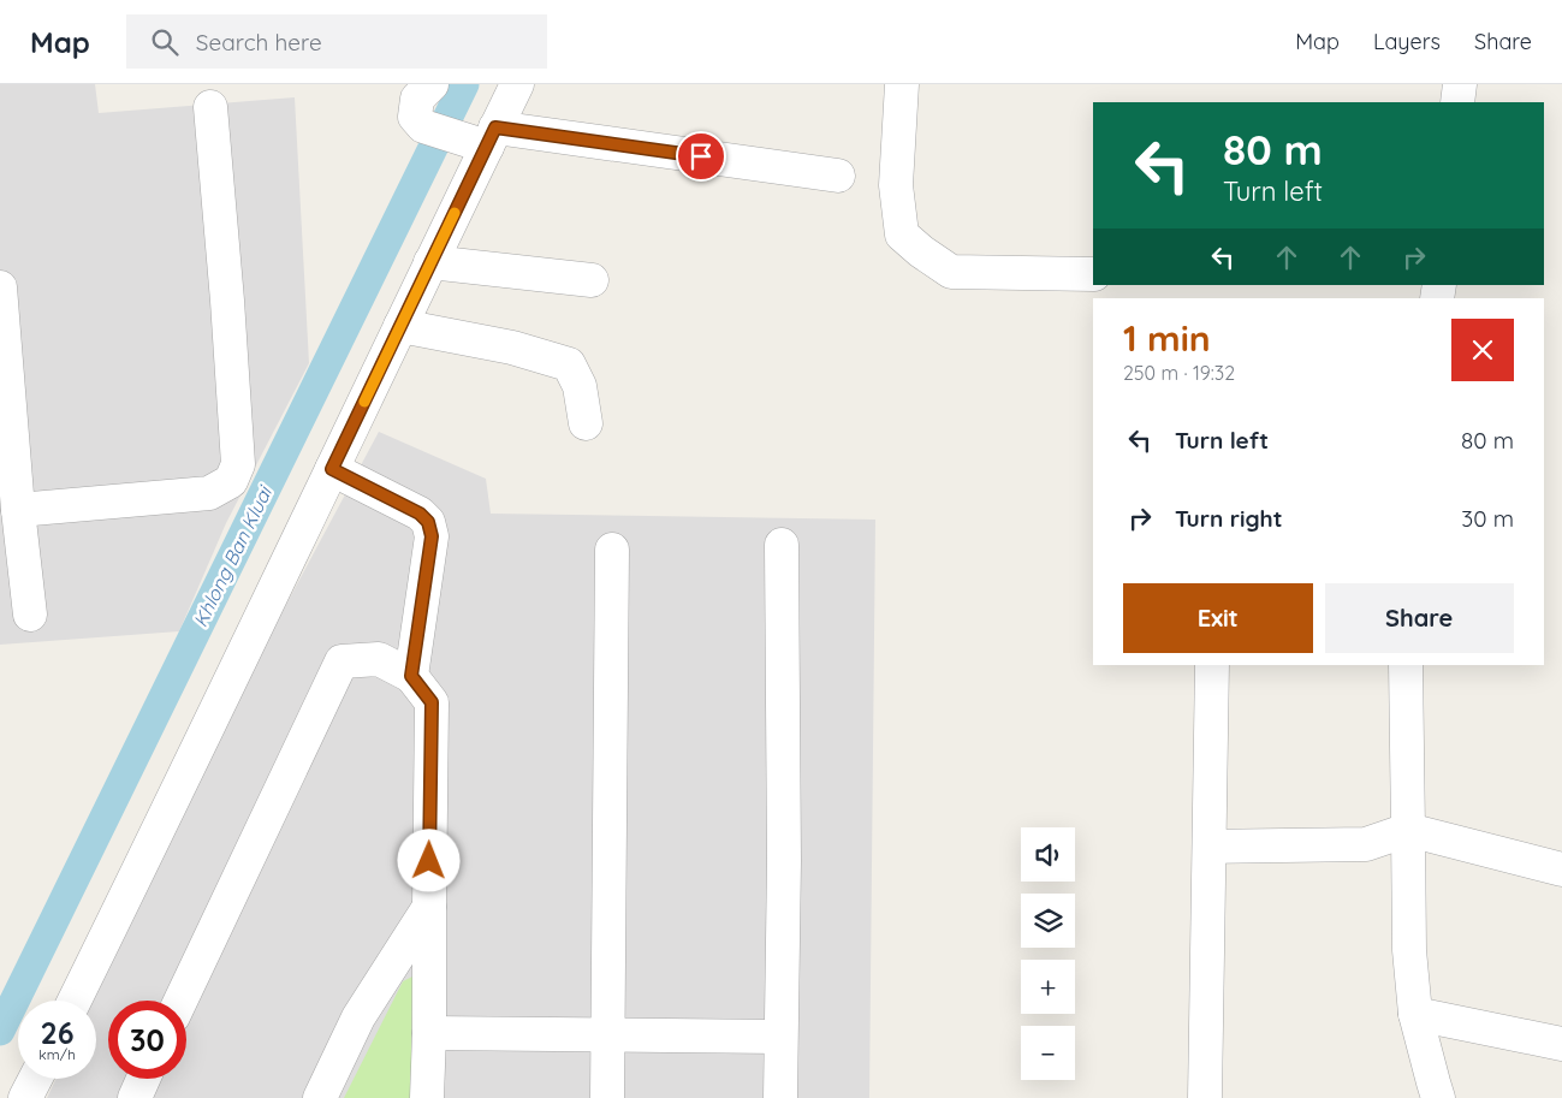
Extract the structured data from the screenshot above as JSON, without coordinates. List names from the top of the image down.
{
  "water": ["Khlong Ban Kluai"],
  "page": {
    "header": "Map",
    "search": "Search here",
    "nav": ["Map", "Layers", "Share"],
    "turn": ["80 m", "Turn left"],
    "heading": ["1 min", "250 m · 19:32"],
    "list": [
      {
        "name": "Turn left",
        "value": "80 m"
      },
      {
        "name": "Turn right",
        "value": "30 m"
      }
    ],
    "buttons": ["Exit", "Share"],
    "map_buttons": ["+", "−"],
    "speed": "26 km/h",
    "limit": "30"
  }
}
